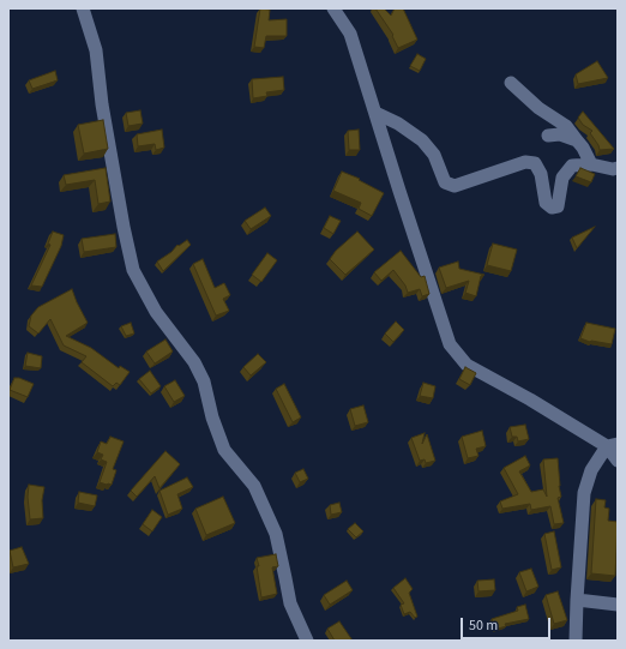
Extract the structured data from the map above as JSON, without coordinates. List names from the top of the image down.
{
  "scale_bar": "50 m"
}
